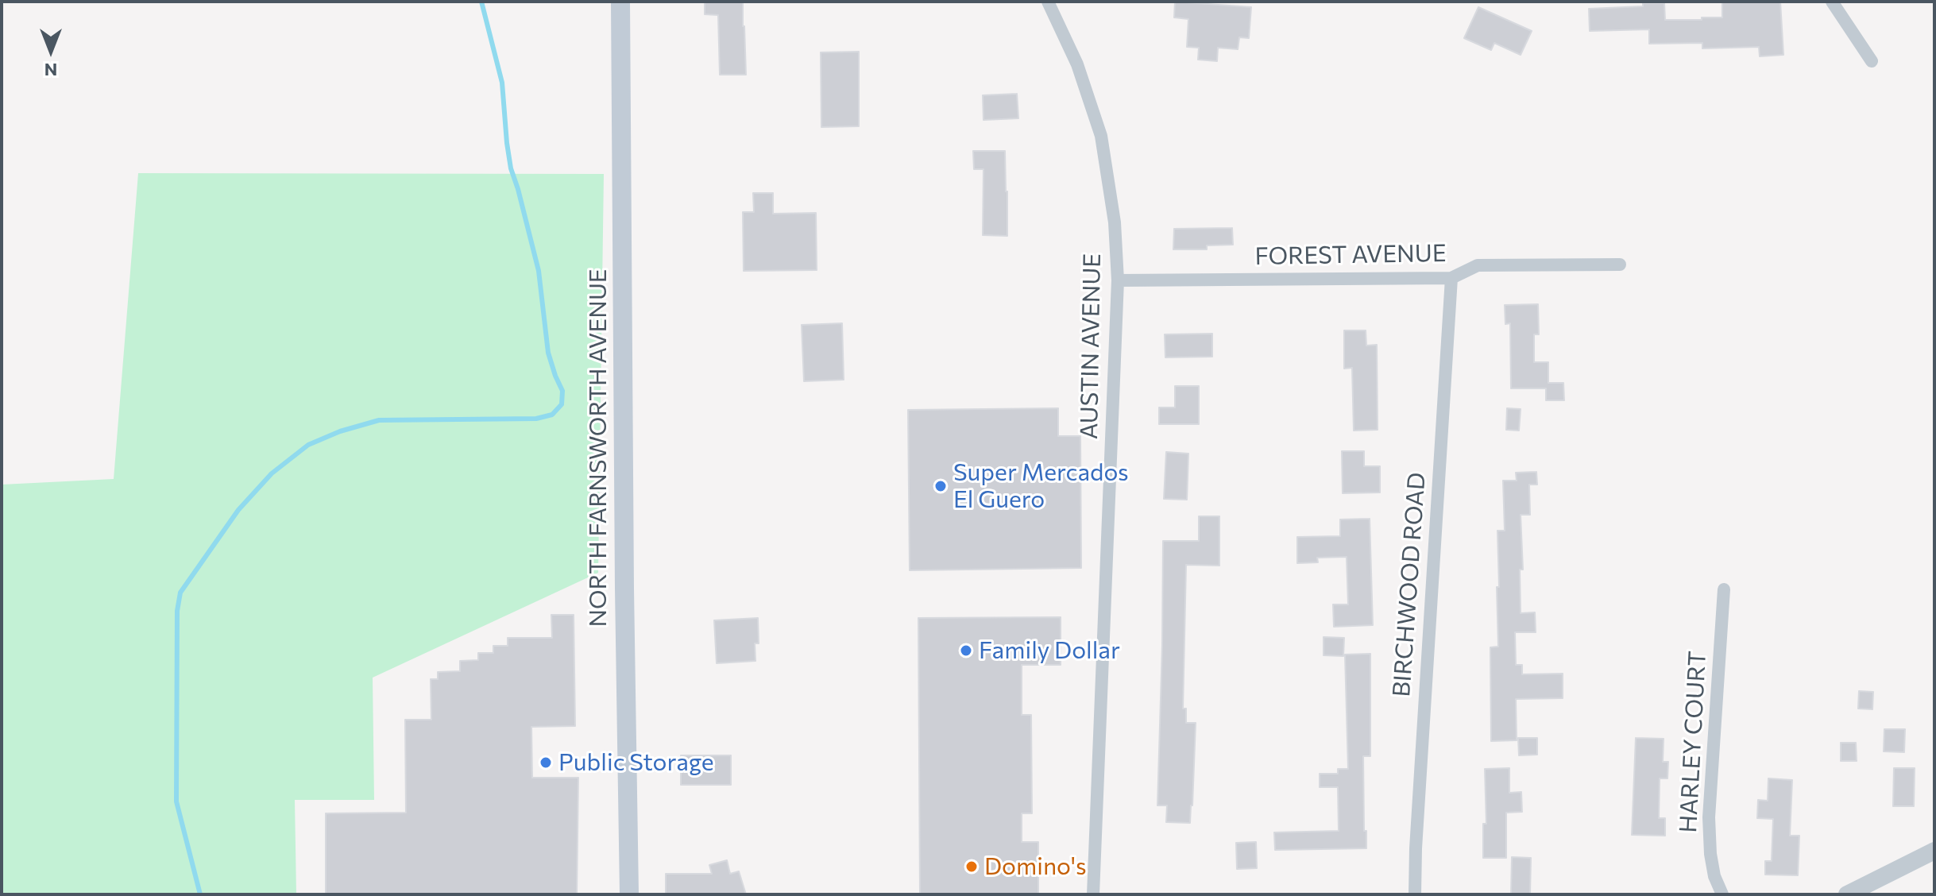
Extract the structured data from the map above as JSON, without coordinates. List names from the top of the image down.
{
  "streets": {
    "main road": ["NORTH FARNSWORTH AVENUE"],
    "street": [
      "FOREST AVENUE",
      "AUSTIN AVENUE",
      "BIRCHWOOD ROAD",
      "HARLEY COURT"
    ]
  },
  "crossings": [
    ["FOREST AVENUE", "AUSTIN AVENUE"],
    ["FOREST AVENUE", "BIRCHWOOD ROAD"]
  ],
  "places": [
    "Super Mercados El Guero",
    "Family Dollar",
    "Public Storage",
    "Domino's"
  ],
  "north": "bottom"
}
